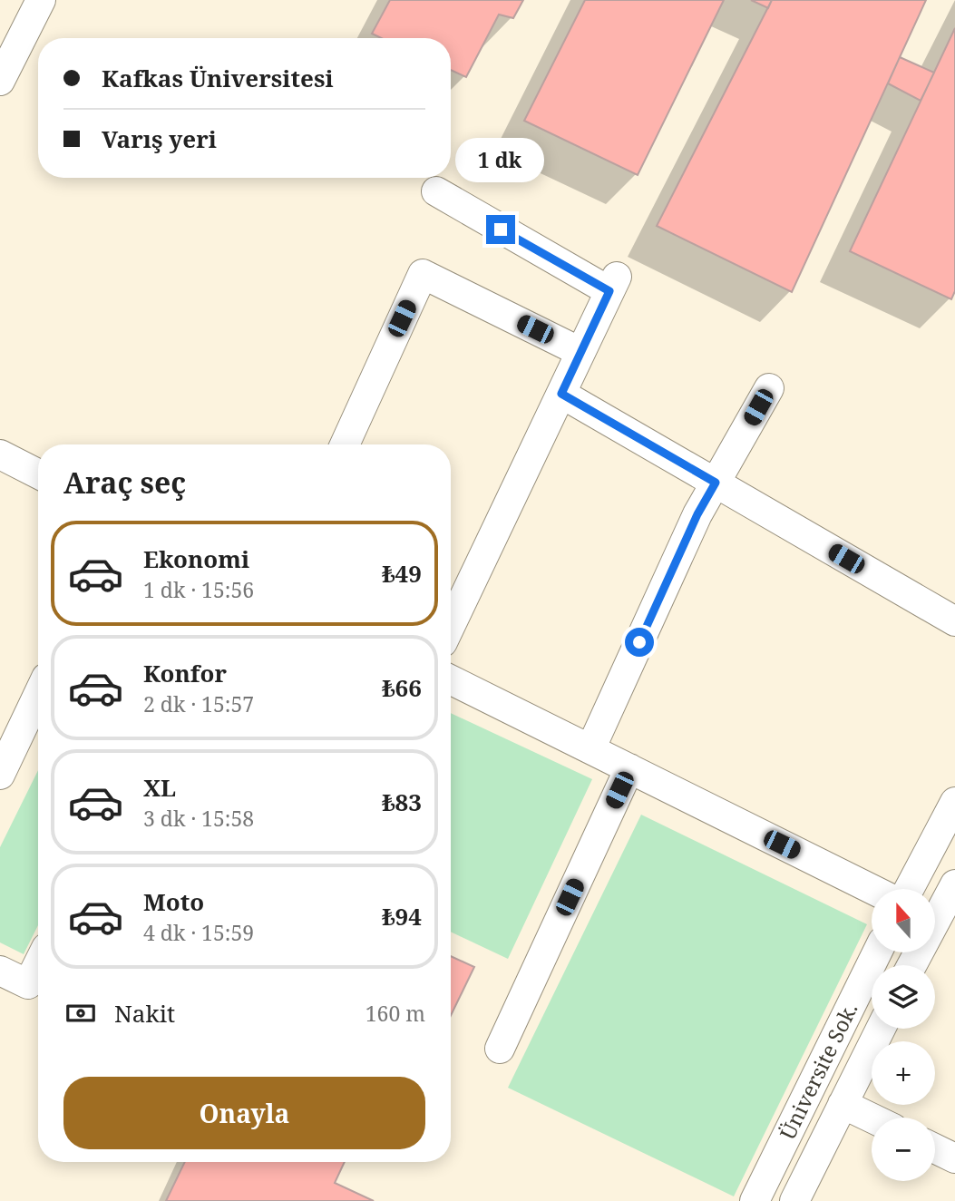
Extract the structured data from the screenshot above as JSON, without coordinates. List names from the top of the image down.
{
  "streets": {
    "street": ["Üniversite Sok."]
  },
  "north": "top",
  "page": {
    "banner": ["Kafkas Üniversitesi", "Varış yeri"],
    "bubble": "1 dk",
    "heading": "Araç seç",
    "list": [
      {
        "name": "Ekonomi",
        "note": "1 dk · 15:56",
        "value": "₺49"
      },
      {
        "name": "Konfor",
        "note": "2 dk · 15:57",
        "value": "₺66"
      },
      {
        "name": "XL",
        "note": "3 dk · 15:58",
        "value": "₺83"
      },
      {
        "name": "Moto",
        "note": "4 dk · 15:59",
        "value": "₺94"
      }
    ],
    "map_buttons": ["+", "−"],
    "pay": ["Nakit", "160 m"],
    "buttons": "Onayla"
  }
}
